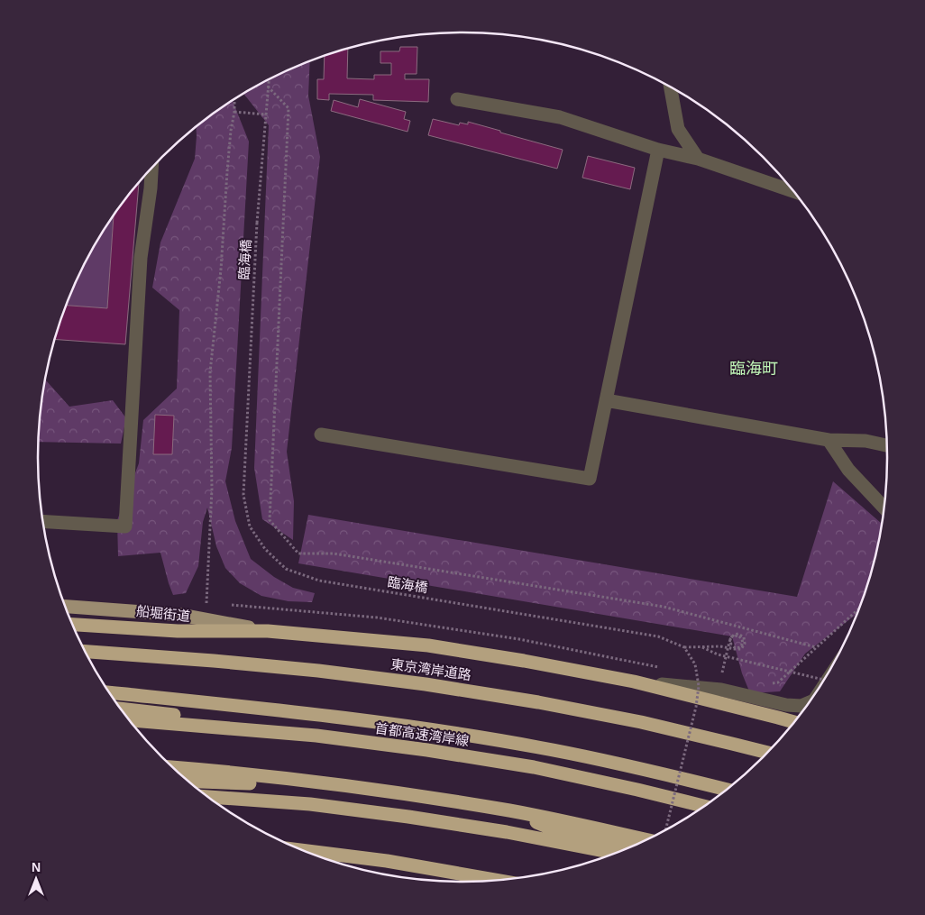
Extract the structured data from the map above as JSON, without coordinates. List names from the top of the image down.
{
  "streets": {
    "highway": ["東京湾岸道路", "首都高速湾岸線"],
    "main road": ["船堀街道"],
    "path": ["臨海橋"]
  },
  "districts": ["臨海町"],
  "north": "top"
}
